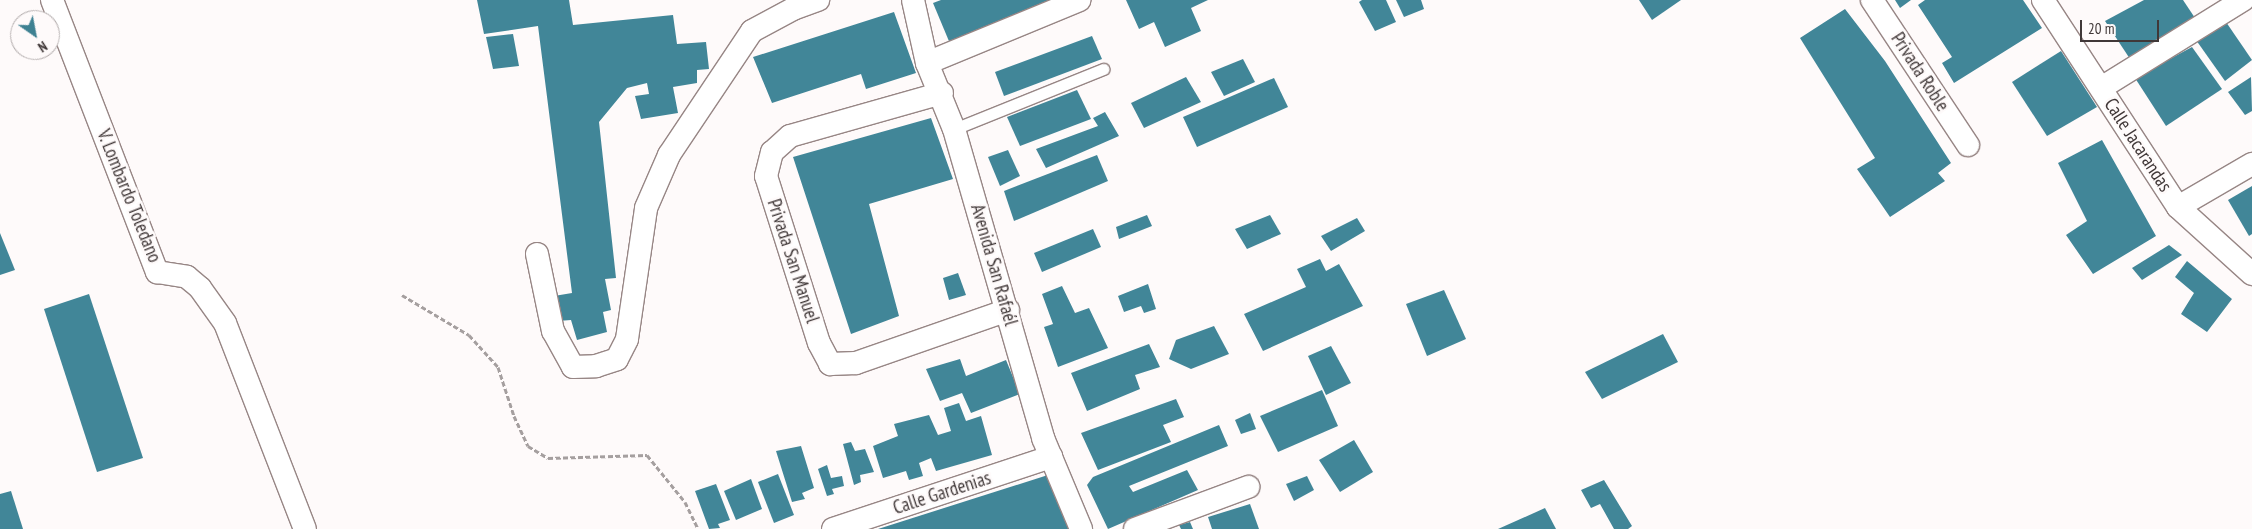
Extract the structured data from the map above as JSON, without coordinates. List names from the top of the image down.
{
  "streets": {
    "street": [
      "Privada Roble",
      "Calle Jacarandas",
      "V. Lombardo Toledano",
      "Privada San Manuel",
      "Avenida San Rafaél",
      "Calle Gardenias"
    ]
  },
  "crossings": [
    ["Privada San Manuel", "Avenida San Rafaél"],
    ["Avenida San Rafaél", "Calle Gardenias"]
  ],
  "scale_bar": "20 m",
  "north": "bottom right"
}
